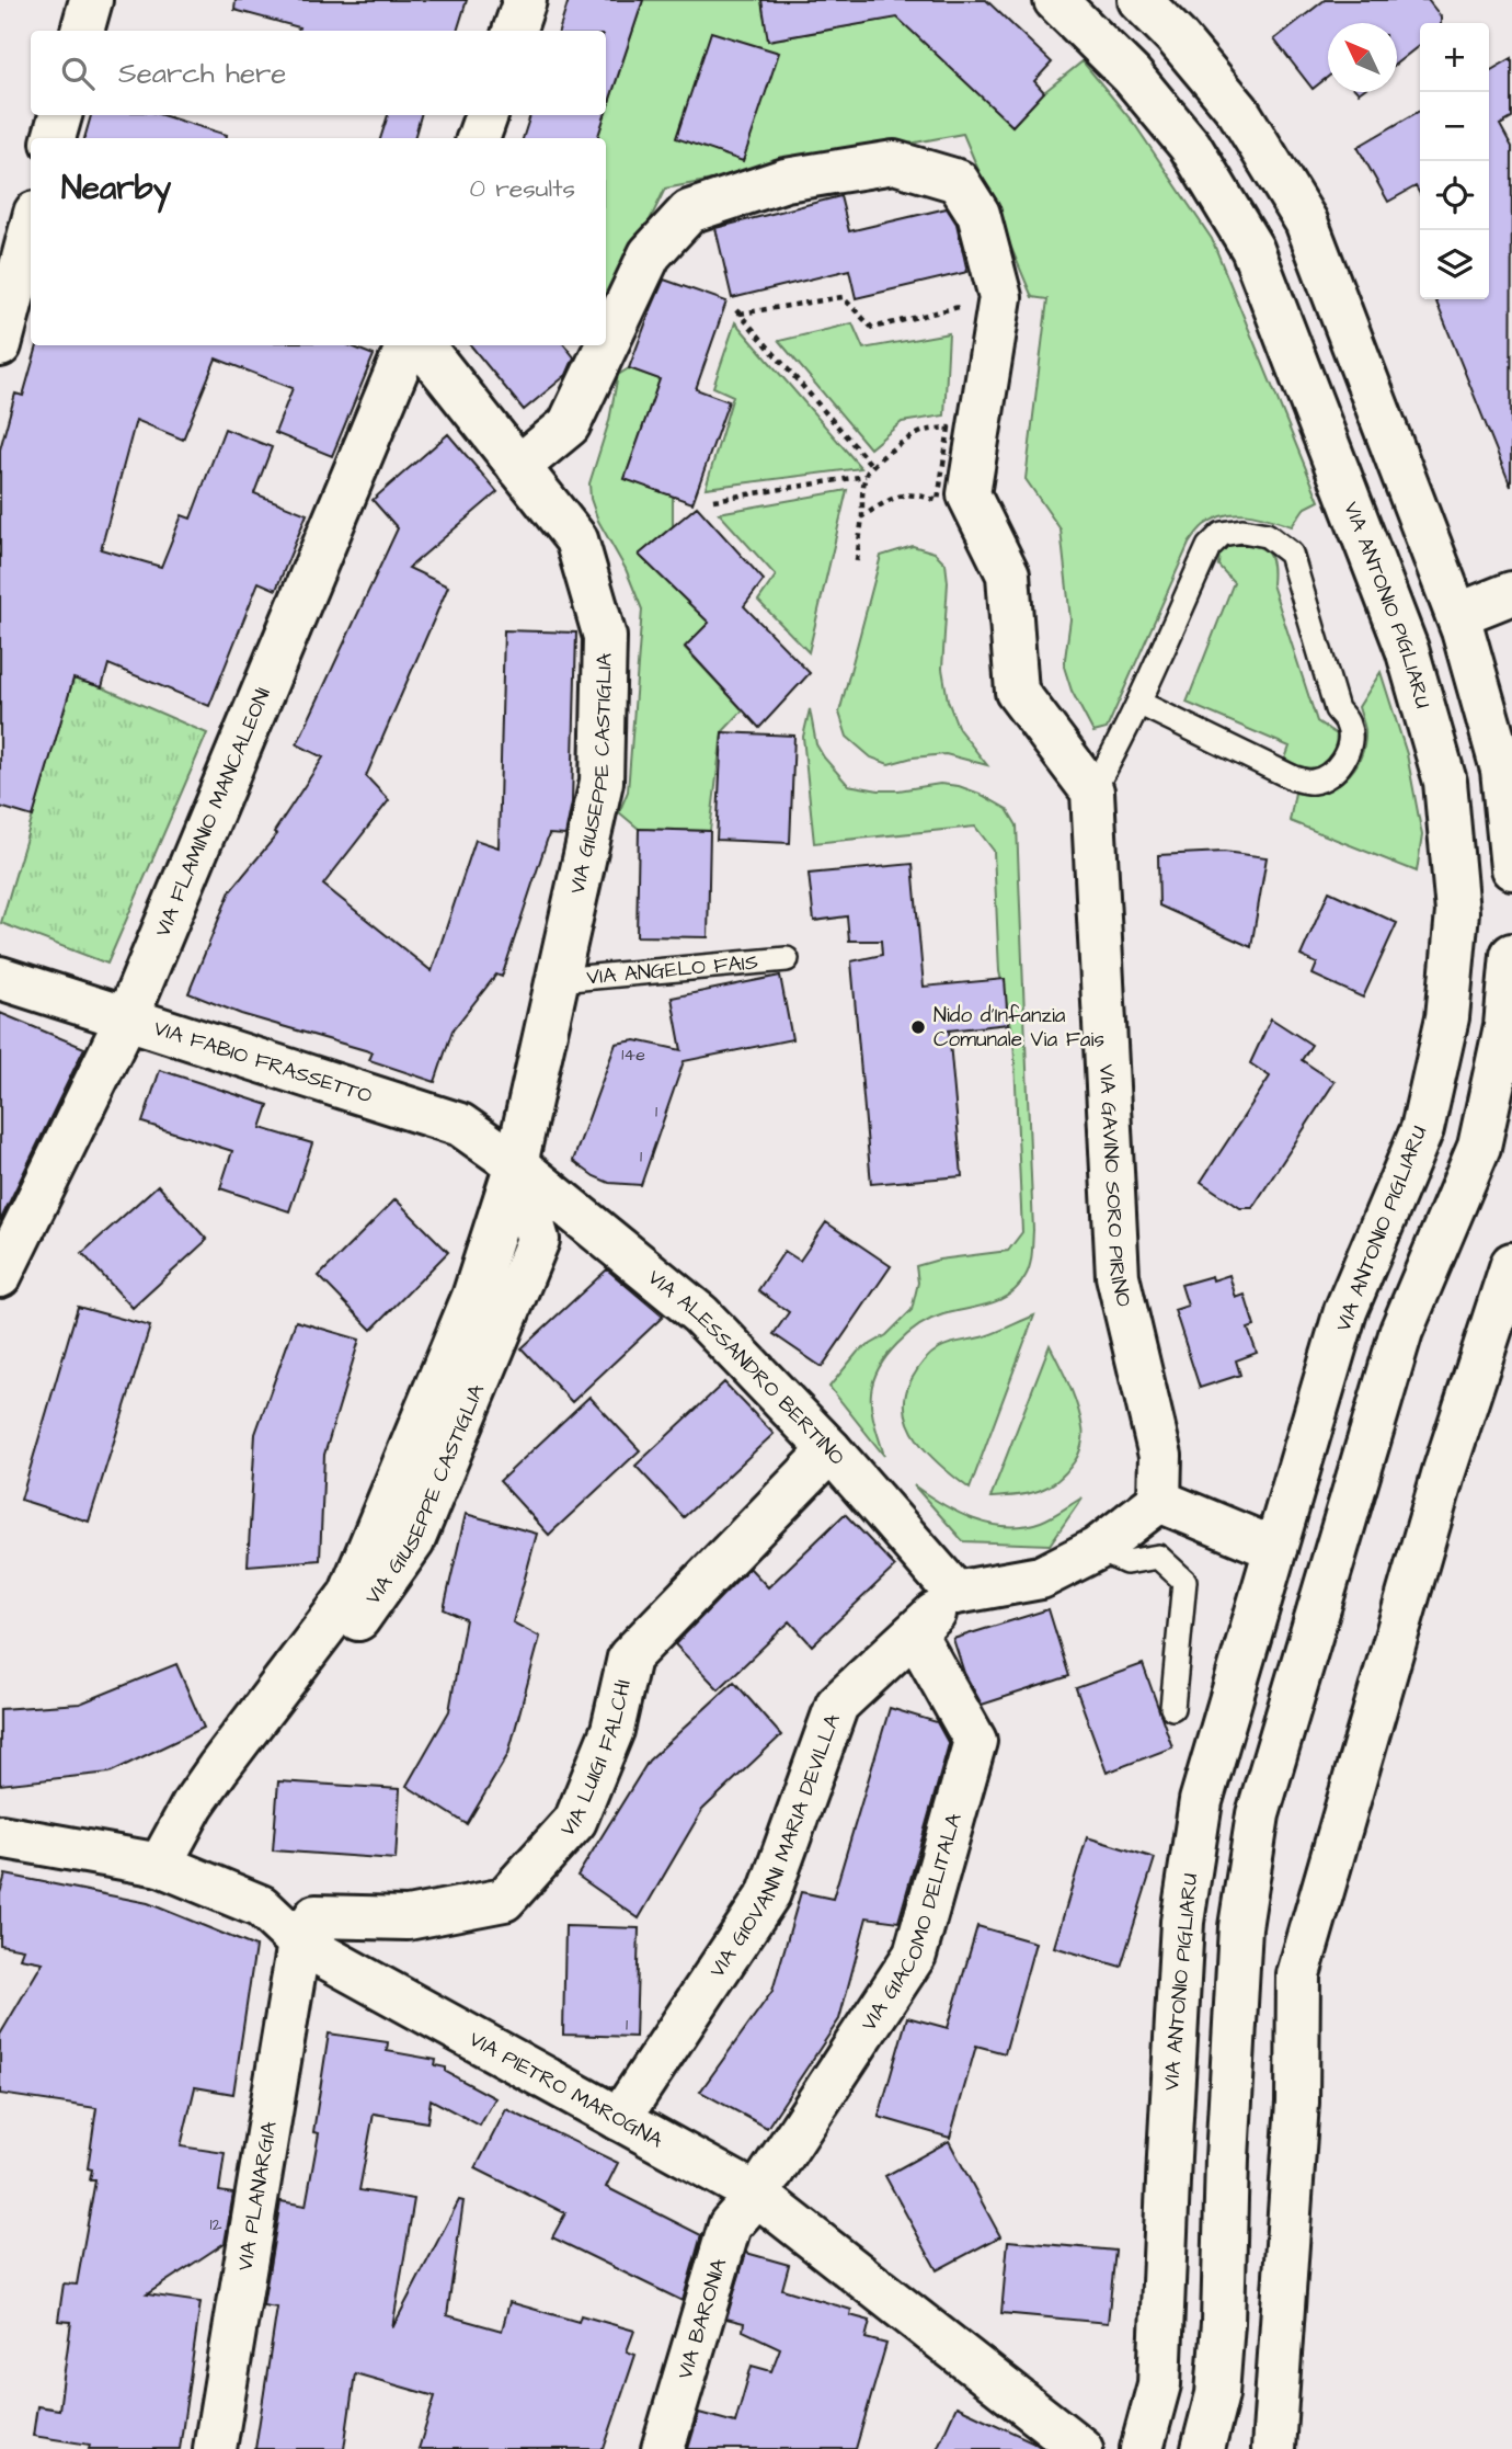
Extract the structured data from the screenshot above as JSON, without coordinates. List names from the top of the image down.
{
  "streets": {
    "street": [
      "VIA ANTONIO PIGLIARU",
      "VIA GIUSEPPE CASTIGLIA",
      "VIA FLAMINIO MANCALEONI",
      "VIA FABIO FRASSETTO",
      "VIA GAVINO SORO PIRINO",
      "VIA ALESSANDRO BERTINO",
      "VIA LUIGI FALCHI",
      "VIA GIOVANNI MARIA DEVILLA",
      "VIA GIACOMO DELITALA",
      "VIA PIETRO MAROGNA",
      "VIA PLANARGIA",
      "VIA BARONIA"
    ],
    "lane": ["VIA ANGELO FAIS"]
  },
  "crossings": [
    ["VIA GIUSEPPE CASTIGLIA", "VIA ANGELO FAIS"],
    ["VIA GIUSEPPE CASTIGLIA", "VIA FABIO FRASSETTO"],
    ["VIA GIUSEPPE CASTIGLIA", "VIA ALESSANDRO BERTINO"],
    ["VIA GIUSEPPE CASTIGLIA", "VIA PIETRO MAROGNA"],
    ["VIA FLAMINIO MANCALEONI", "VIA FABIO FRASSETTO"],
    ["VIA FABIO FRASSETTO", "VIA ALESSANDRO BERTINO"],
    ["VIA ALESSANDRO BERTINO", "VIA LUIGI FALCHI"],
    ["VIA ALESSANDRO BERTINO", "VIA GIOVANNI MARIA DEVILLA"],
    ["VIA LUIGI FALCHI", "VIA PIETRO MAROGNA"],
    ["VIA LUIGI FALCHI", "VIA PLANARGIA"],
    ["VIA GIOVANNI MARIA DEVILLA", "VIA GIACOMO DELITALA"],
    ["VIA GIOVANNI MARIA DEVILLA", "VIA PIETRO MAROGNA"],
    ["VIA GIACOMO DELITALA", "VIA PIETRO MAROGNA"],
    ["VIA GIACOMO DELITALA", "VIA BARONIA"],
    ["VIA PIETRO MAROGNA", "VIA PLANARGIA"],
    ["VIA PIETRO MAROGNA", "VIA BARONIA"]
  ],
  "places": ["Nido d'Infanzia Comunale Via Fais"],
  "house_numbers": [
    "14e",
    "1",
    "1",
    "1",
    "12"
  ],
  "north": "top left",
  "page": {
    "map_buttons": ["+", "−"],
    "search": "Search here",
    "heading": ["Nearby", "0 results"]
  }
}
